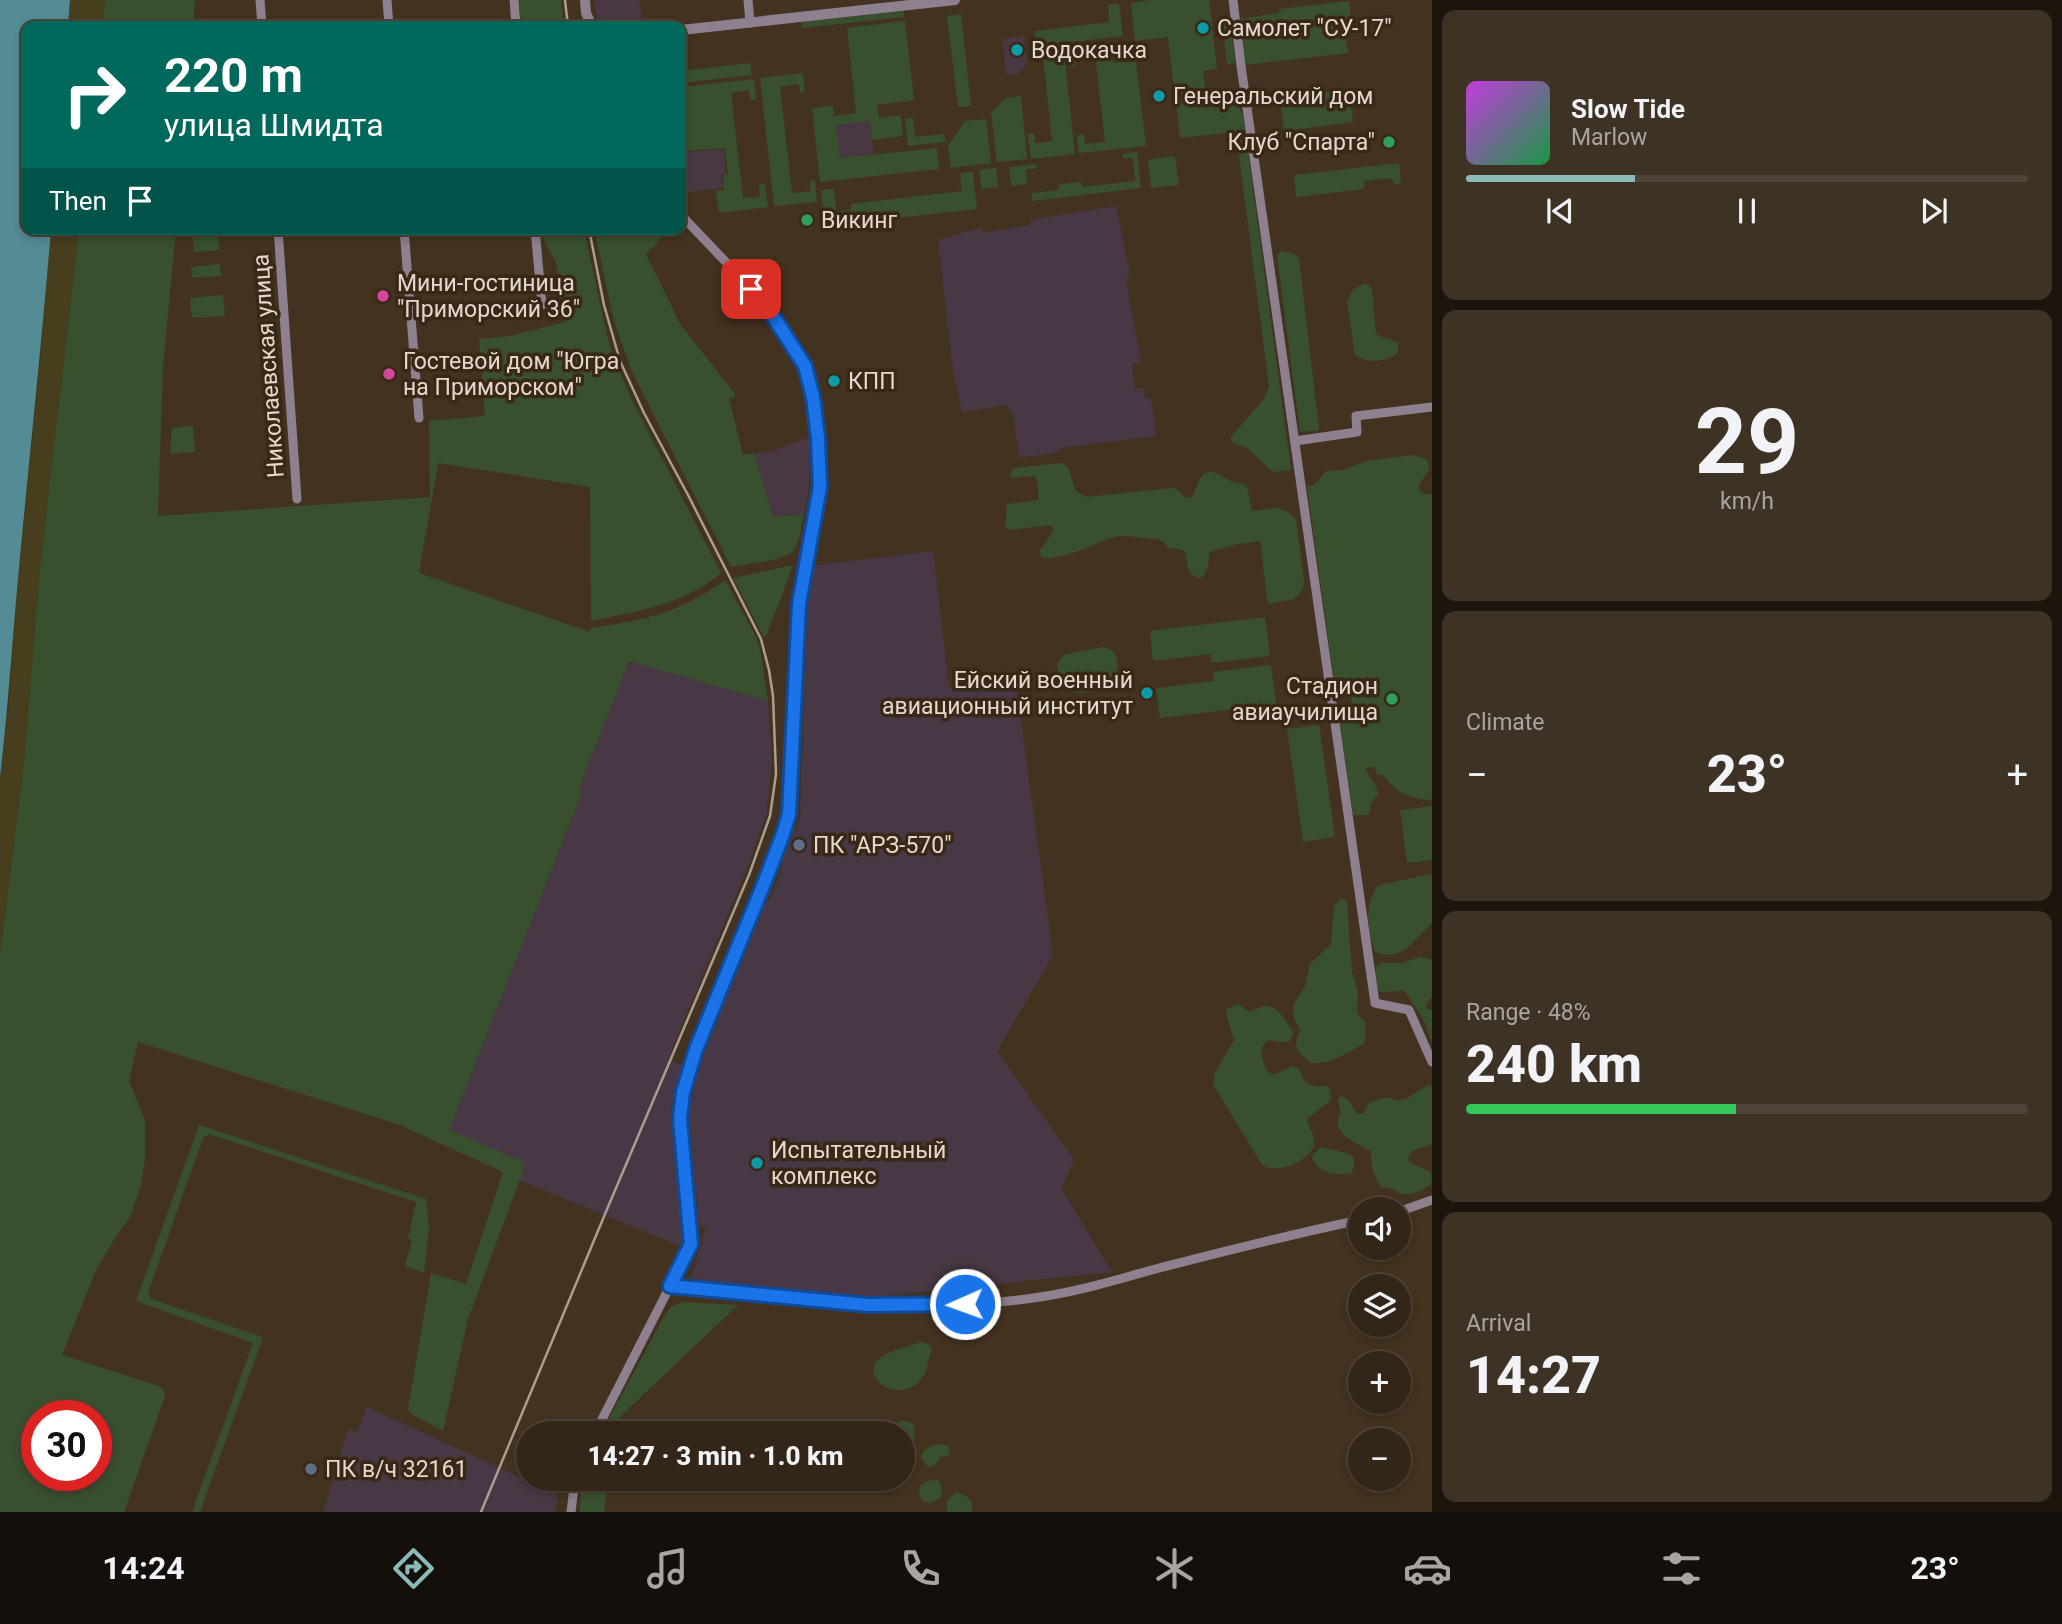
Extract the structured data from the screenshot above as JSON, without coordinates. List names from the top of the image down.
{
  "streets": {
    "street": ["Николаевская улица"]
  },
  "places": [
    "Самолет \"СУ-17\"",
    "Водокачка",
    "Генеральский дом",
    "Клуб \"Спарта\"",
    "Викинг",
    "Мини-гостиница \"Приморский 36\"",
    "Гостевой дом \"Югра на Приморском\"",
    "КПП",
    "Ейский военный авиационный институт",
    "Стадион авиаучилища",
    "ПК \"АРЗ-570\"",
    "Испытательный комплекс",
    "ПК в/ч 32161"
  ],
  "page": {
    "turn": ["220 m", "улица Шмидта"],
    "song": ["Slow Tide", "Marlow"],
    "then": "Then",
    "tile": [
      ["29", "km/h"],
      "Climate",
      ["Range · 48%", "240 km"],
      ["Arrival", "14:27"]
    ],
    "heat": ["−", "23°", "+"],
    "map_buttons": ["+", "−"],
    "limit": "30",
    "trip": "14:27 · 3 min · 1.0 km",
    "tabs": ["14:24", "23°"]
  }
}
